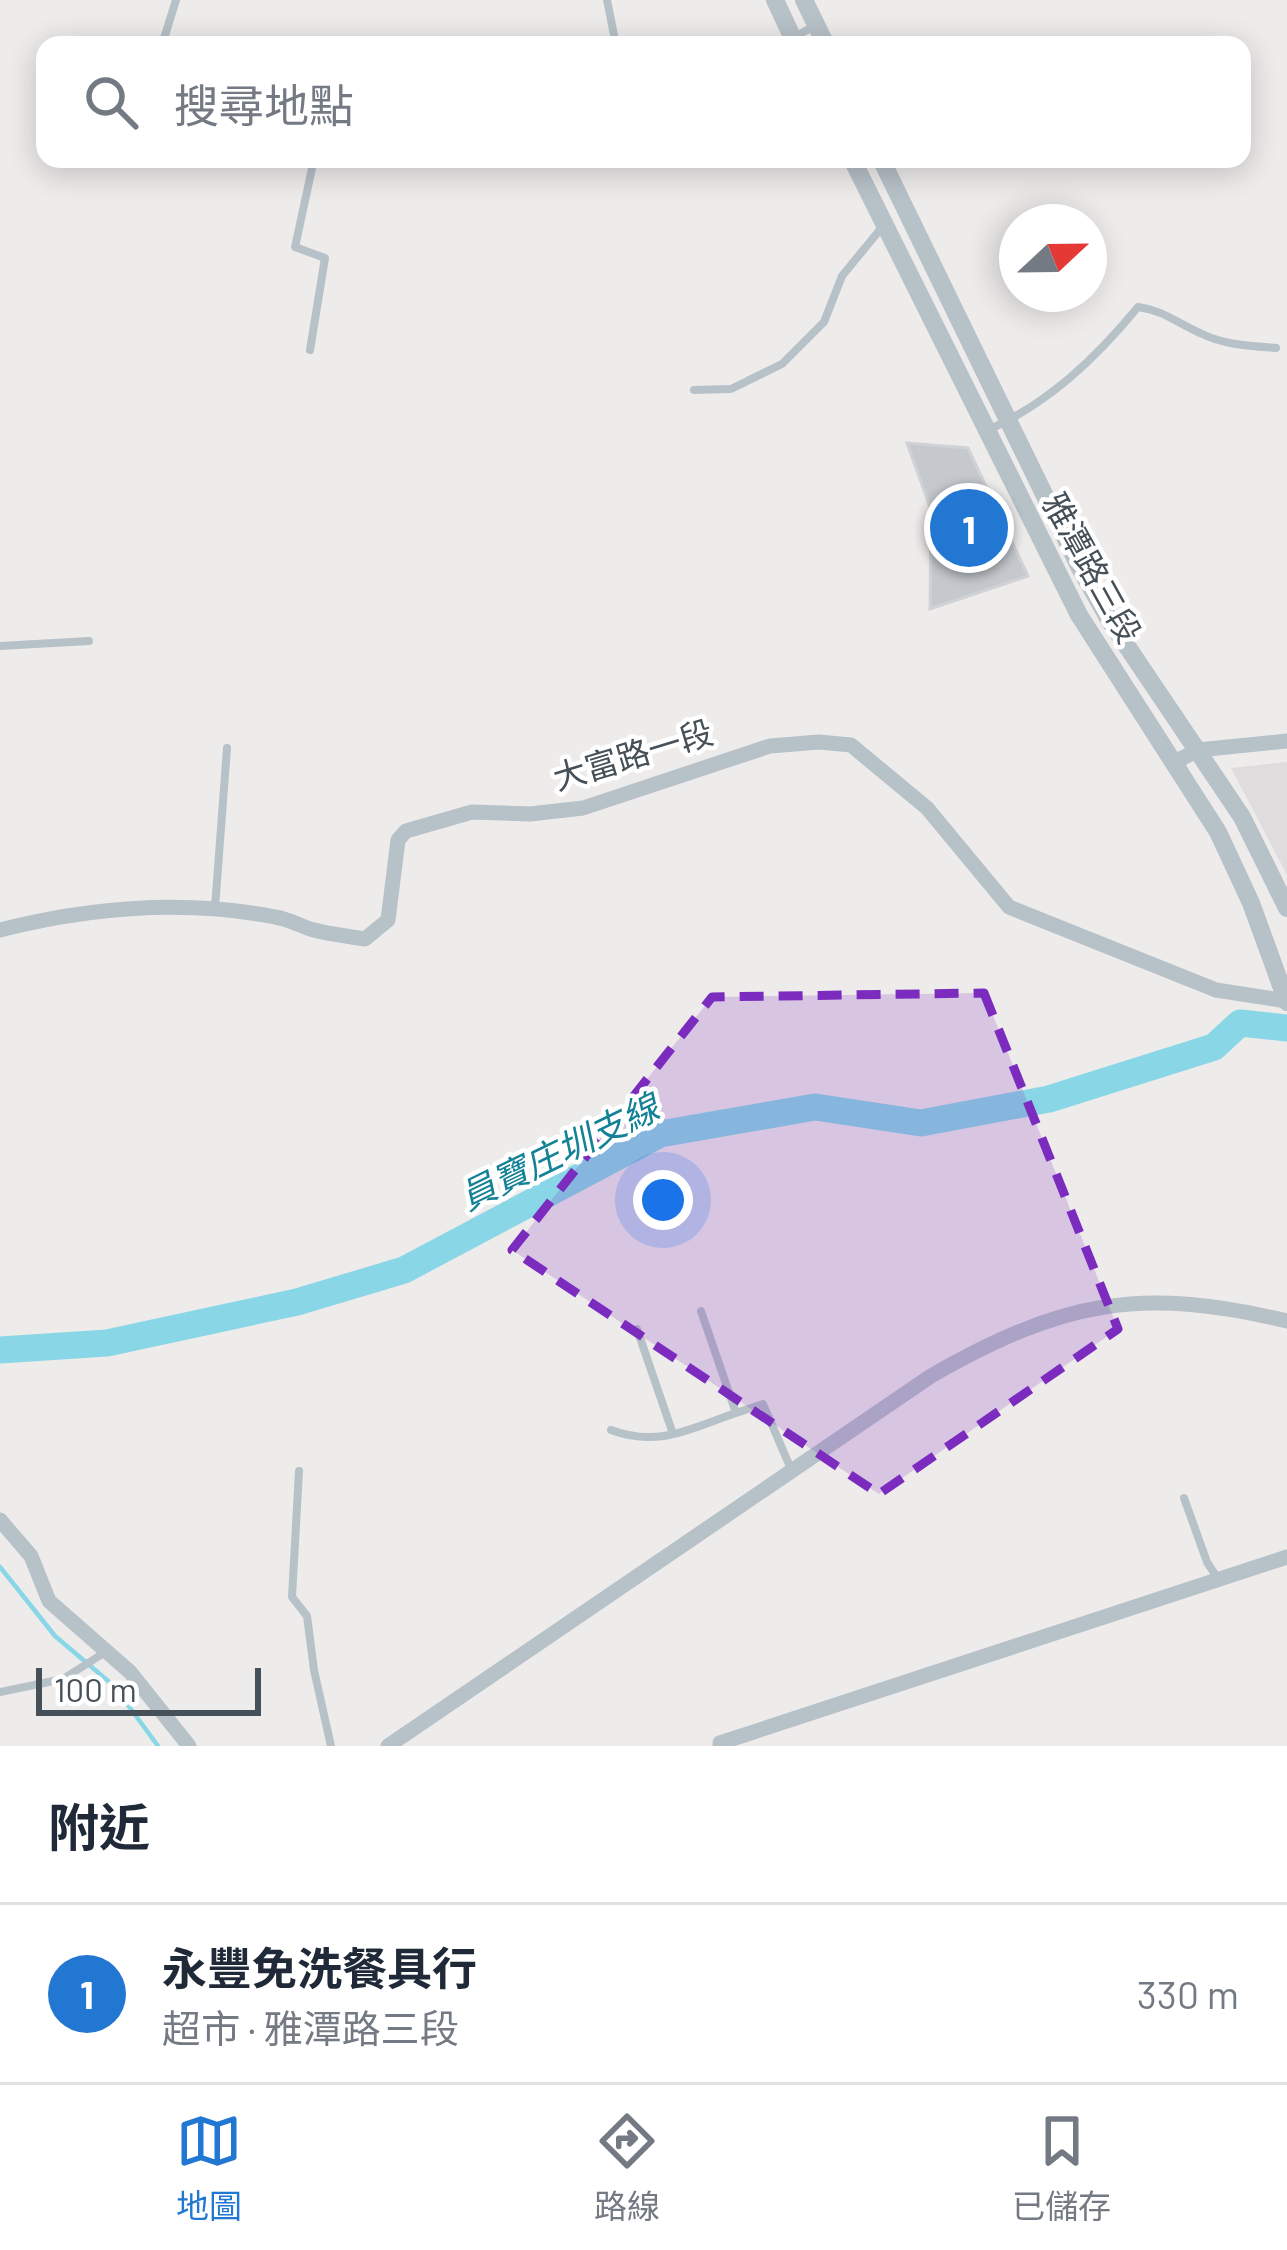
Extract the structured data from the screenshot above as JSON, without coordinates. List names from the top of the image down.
{
  "streets": {
    "street": ["雅潭路三段", "大富路一段"]
  },
  "crossings": [
    ["雅潭路三段", "大富路一段"]
  ],
  "water": ["員寶庄圳支線"],
  "scale_bar": "100 m",
  "north": "right",
  "page": {
    "search": "搜尋地點",
    "pins": "1",
    "scale": "100 m",
    "heading": "附近",
    "list": [
      {
        "mark": "1",
        "name": "永豐免洗餐具行",
        "note": "超市 · 雅潭路三段",
        "value": "330 m"
      }
    ],
    "nav": ["地圖", "路線", "已儲存"]
  }
}
